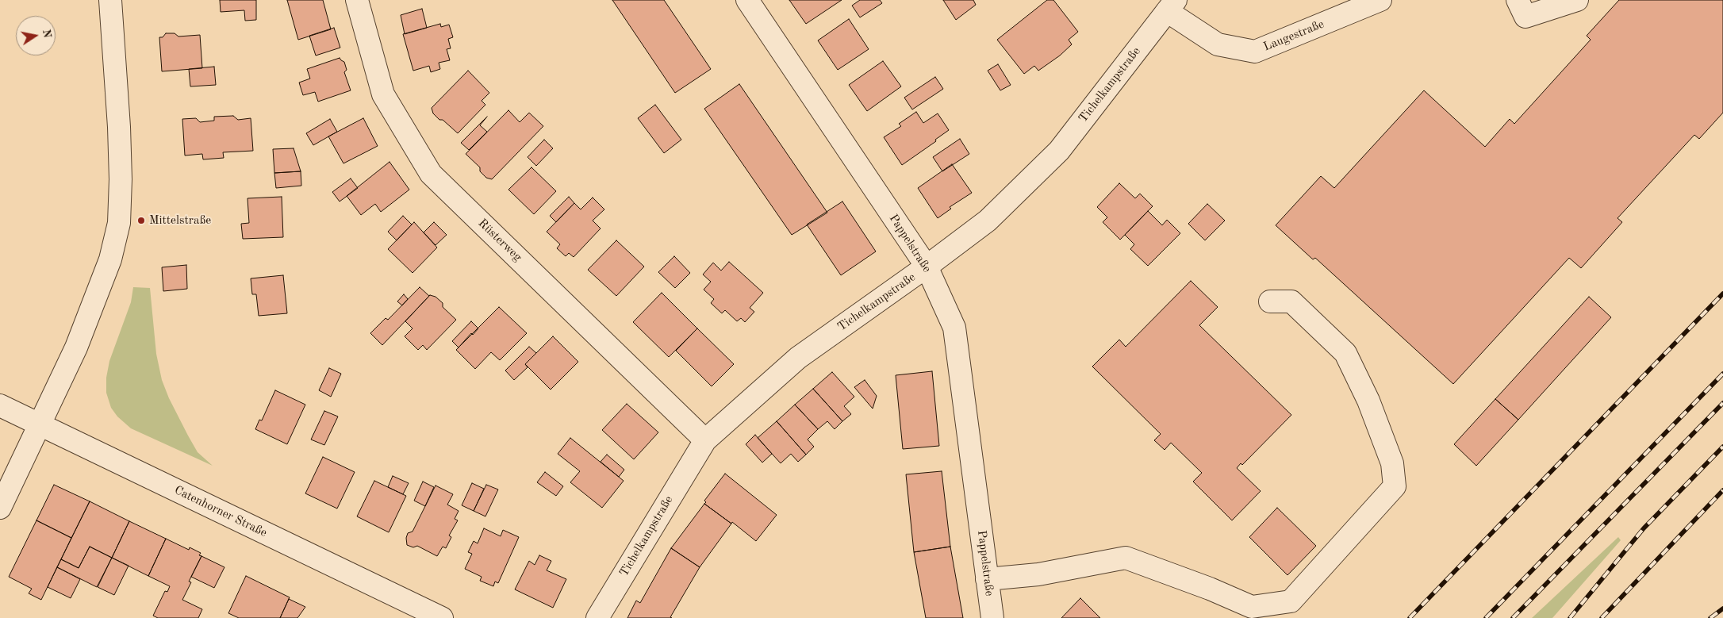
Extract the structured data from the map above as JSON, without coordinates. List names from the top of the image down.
{
  "streets": {
    "street": [
      "Laugestraße",
      "Tichelkampstraße",
      "Rüsterweg",
      "Pappelstraße",
      "Catenhorner Straße"
    ]
  },
  "crossings": [
    ["Laugestraße", "Tichelkampstraße"],
    ["Tichelkampstraße", "Rüsterweg"],
    ["Tichelkampstraße", "Pappelstraße"]
  ],
  "places": ["Mittelstraße"],
  "north": "right"
}
